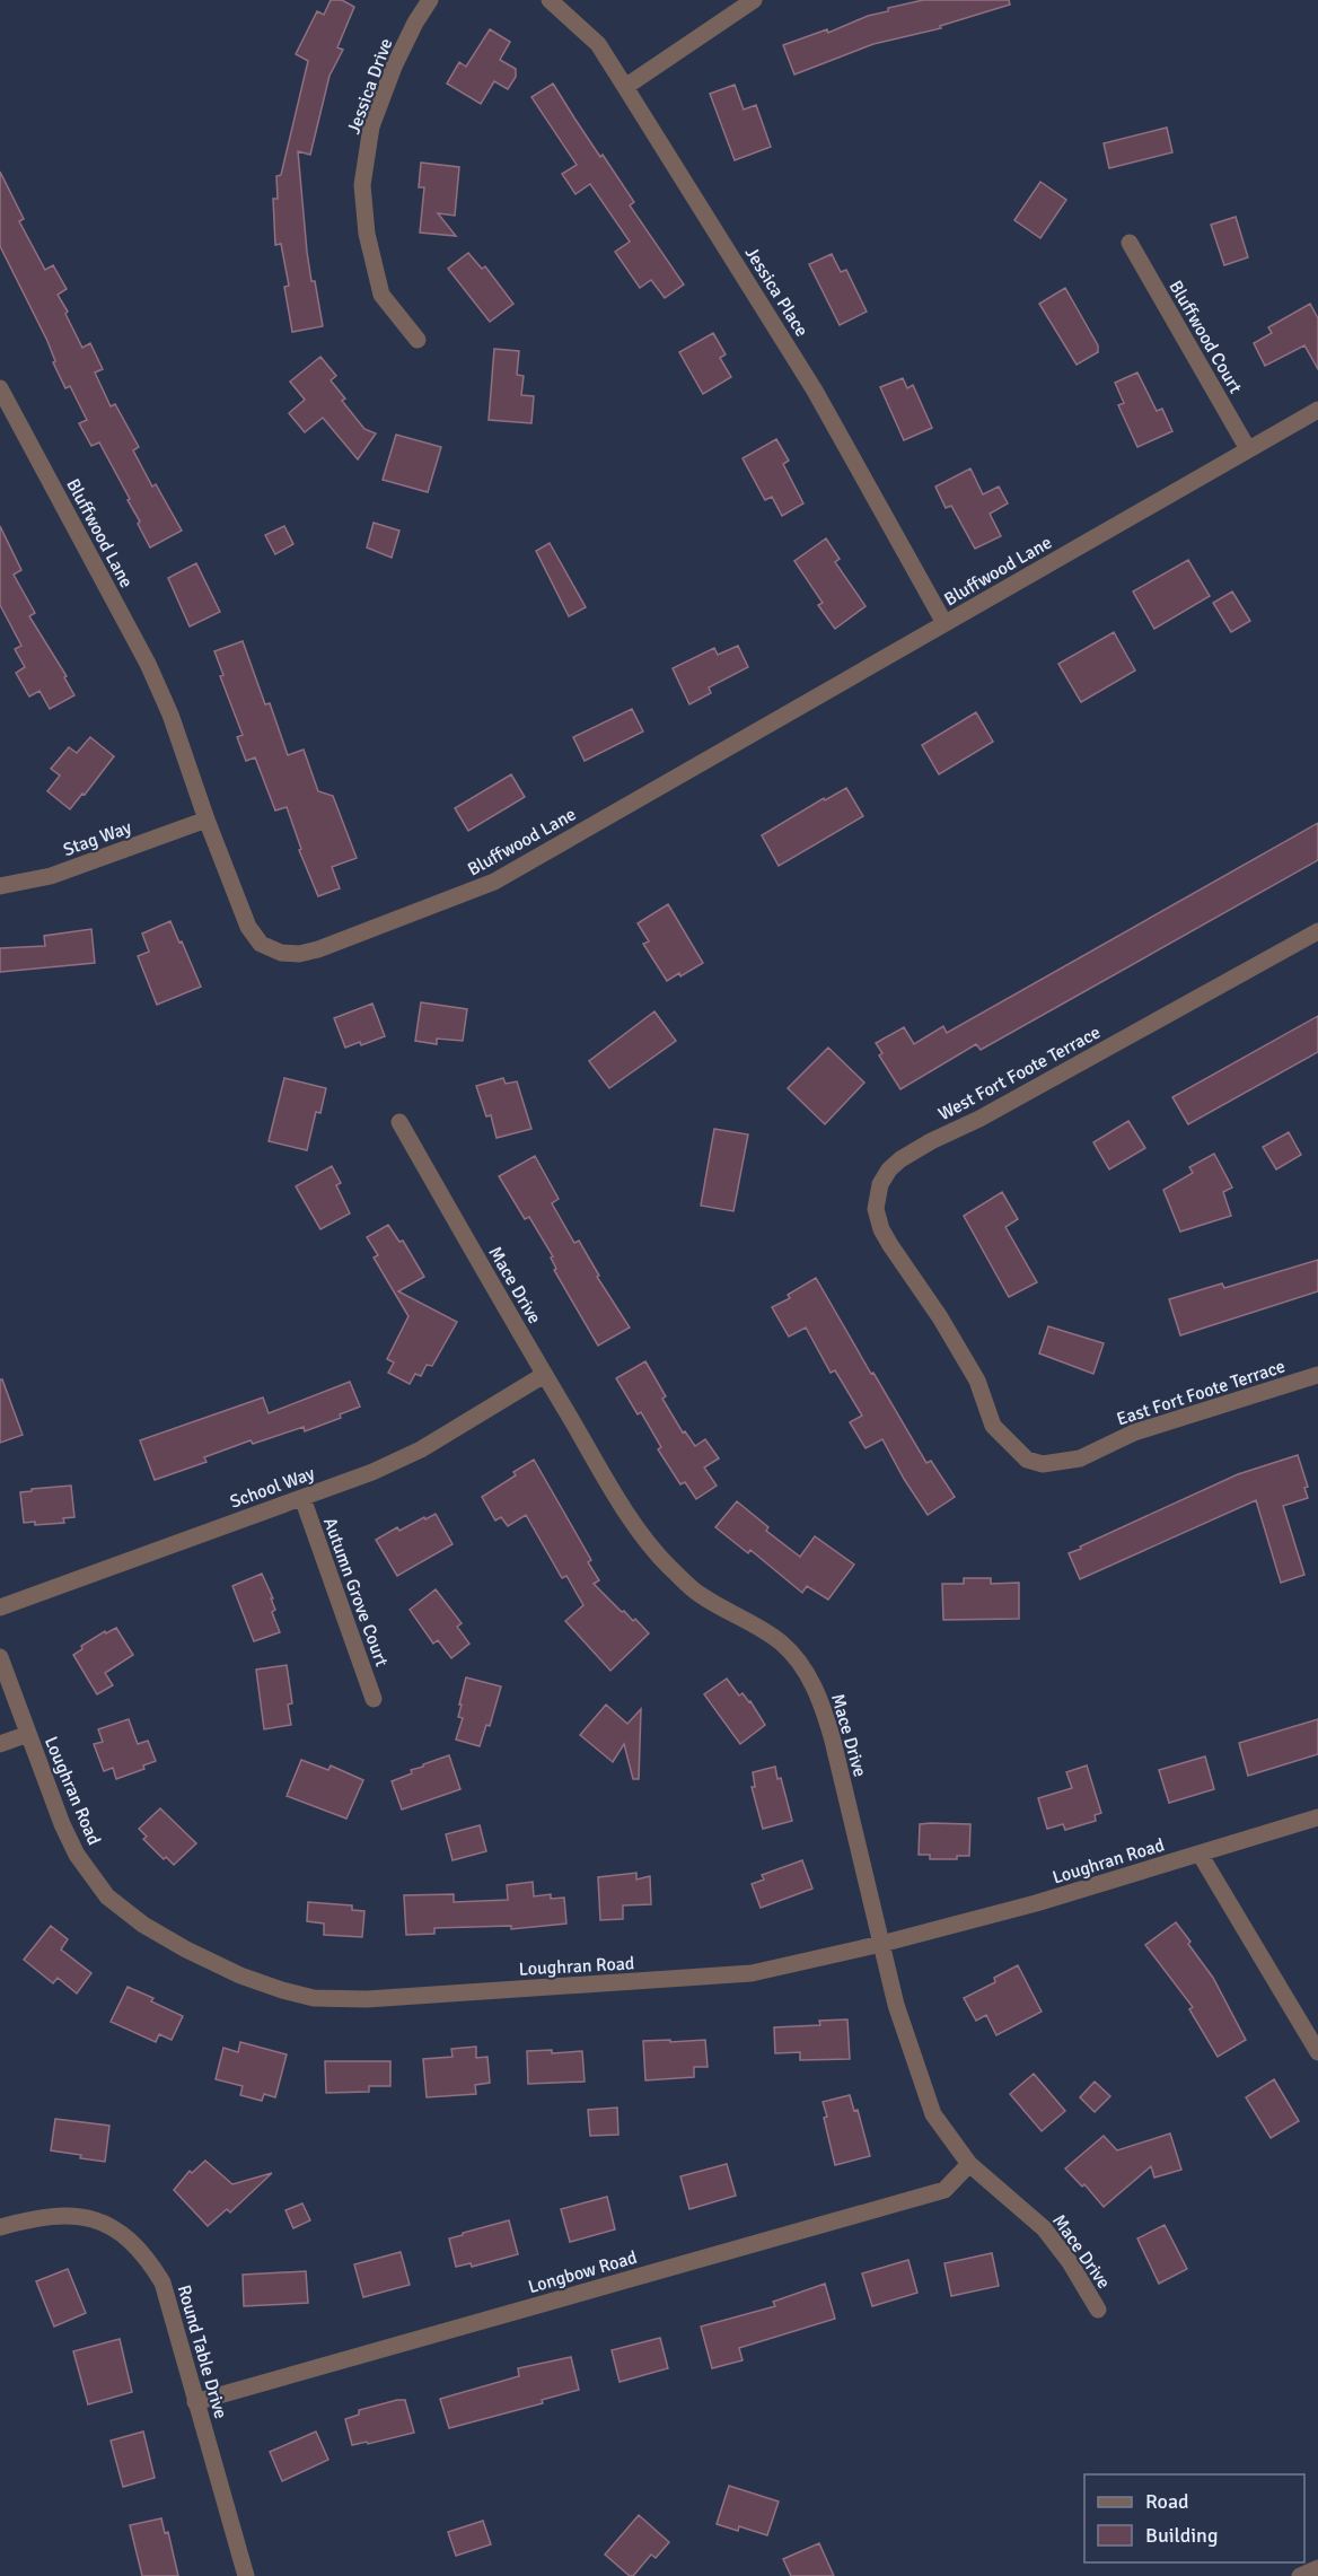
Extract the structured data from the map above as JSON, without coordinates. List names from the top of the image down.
{
  "streets": {
    "street": [
      "Jessica Drive",
      "Jessica Place",
      "Bluffwood Court",
      "Bluffwood Lane",
      "Stag Way",
      "West Fort Foote Terrace",
      "Mace Drive",
      "East Fort Foote Terrace",
      "School Way",
      "Autumn Grove Court",
      "Loughran Road",
      "Longbow Road",
      "Round Table Drive"
    ]
  },
  "crossings": [
    ["Jessica Place", "Bluffwood Lane"],
    ["Bluffwood Court", "Bluffwood Lane"],
    ["Bluffwood Lane", "Stag Way"],
    ["West Fort Foote Terrace", "East Fort Foote Terrace"],
    ["Mace Drive", "School Way"],
    ["Mace Drive", "Loughran Road"],
    ["Mace Drive", "Longbow Road"],
    ["School Way", "Autumn Grove Court"],
    ["Longbow Road", "Round Table Drive"]
  ],
  "legend": ["Road", "Building"]
}
